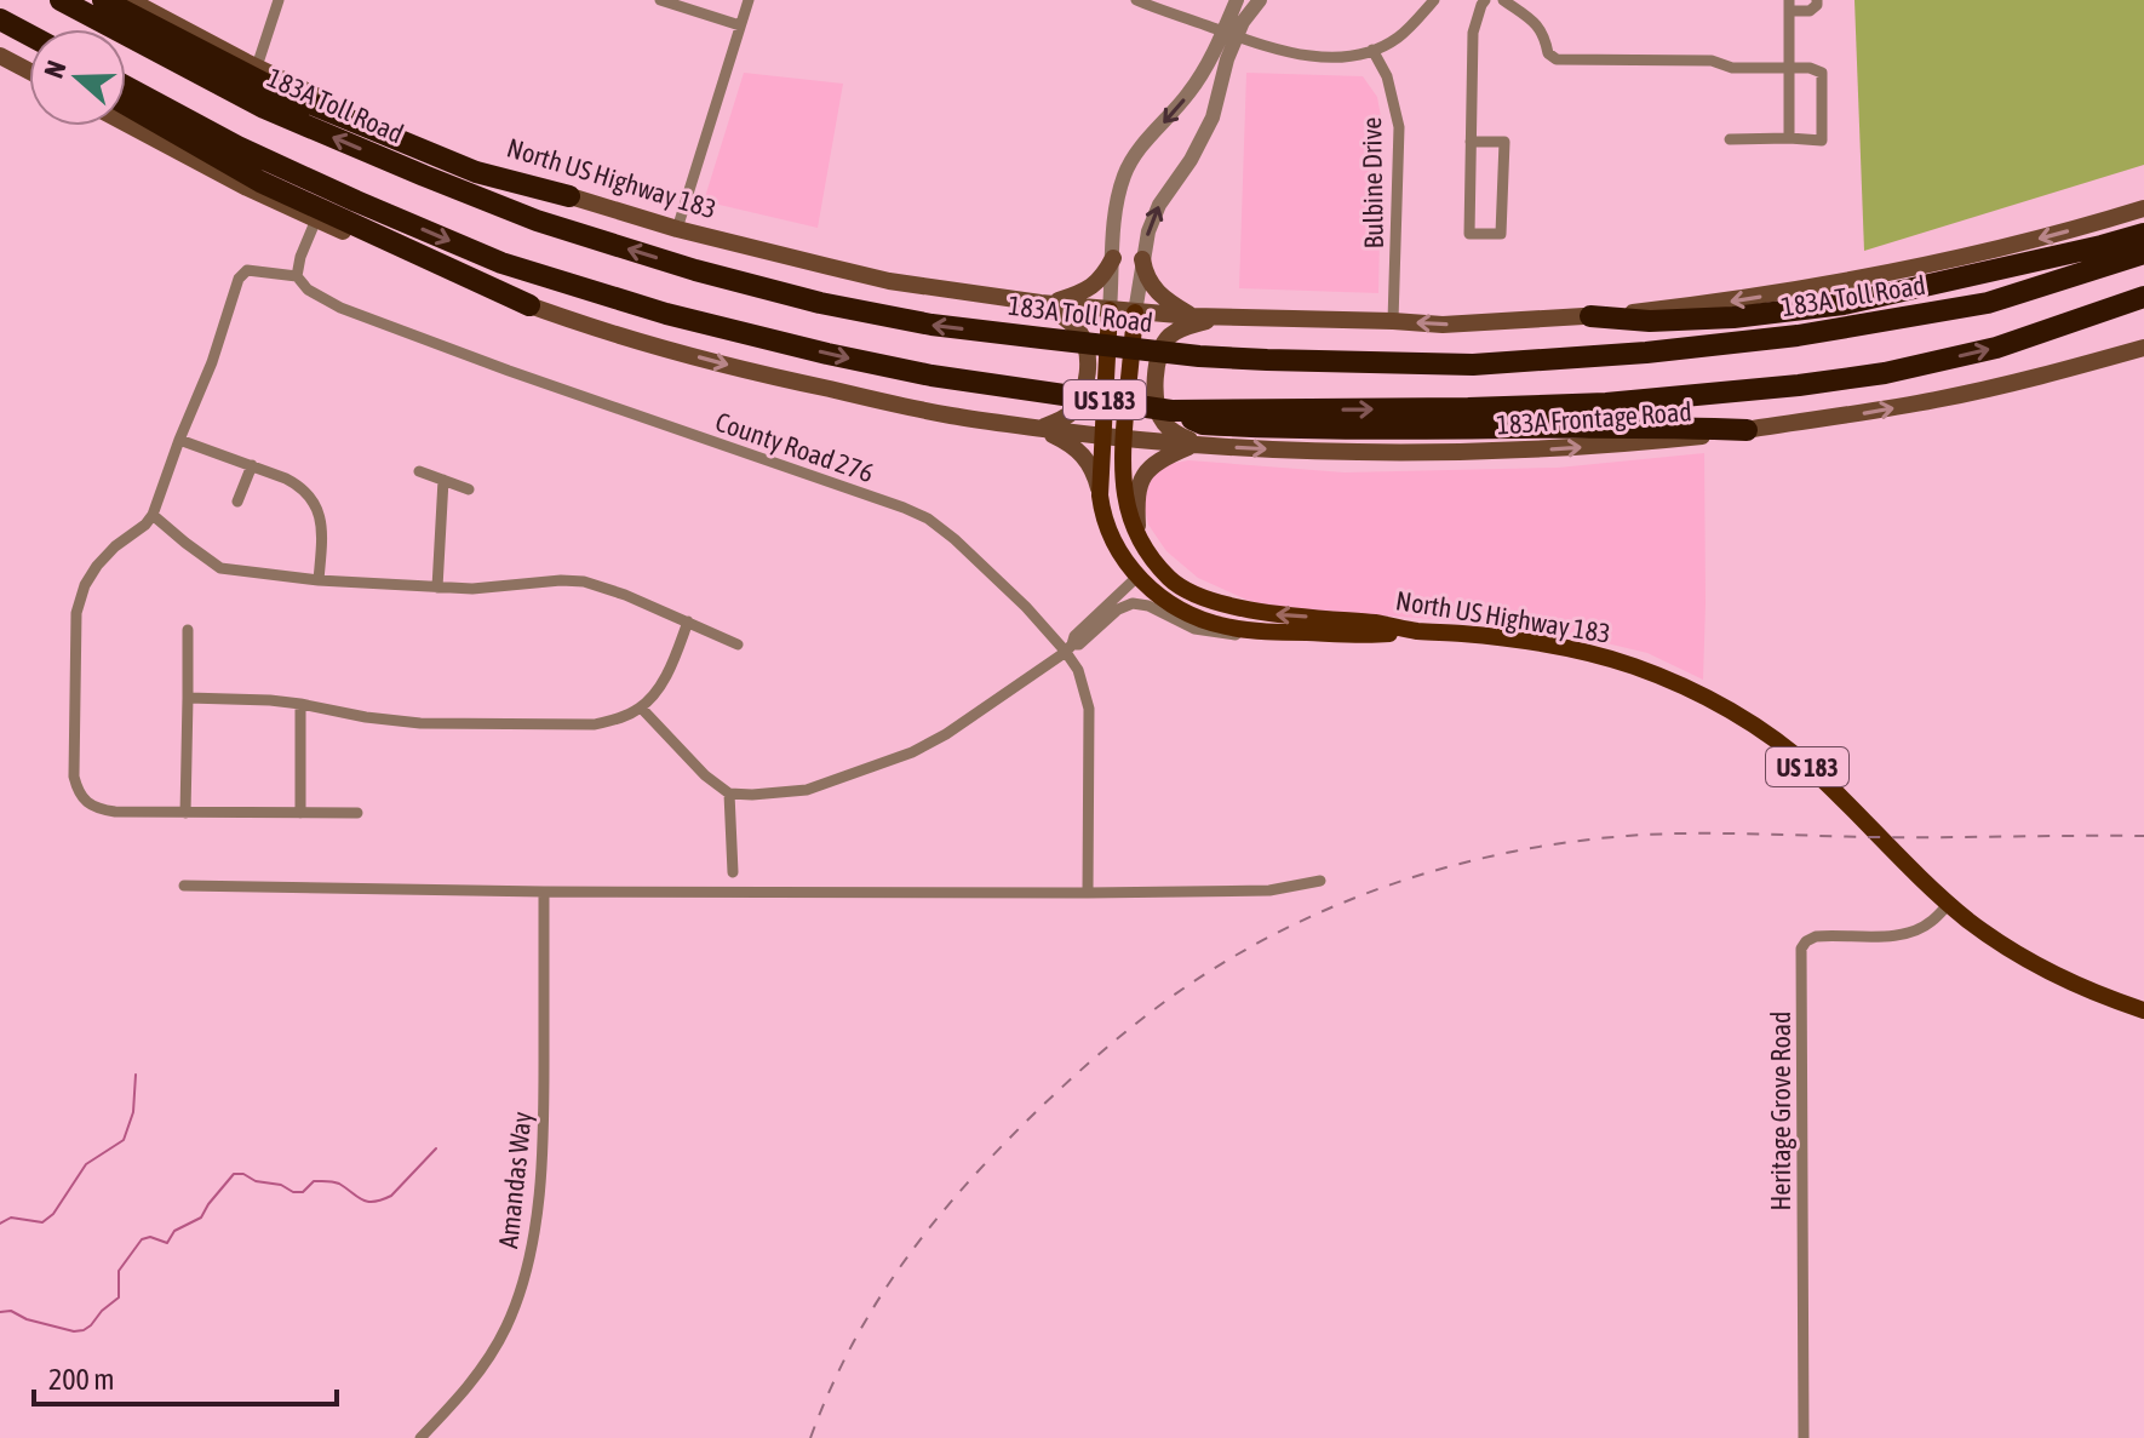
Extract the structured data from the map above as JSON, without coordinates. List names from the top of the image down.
{
  "streets": {
    "highway": ["183A Toll Road"],
    "main road": ["North US Highway 183", "US 183", "183A Frontage Road"],
    "street": [
      "Bulbine Drive",
      "County Road 276",
      "Heritage Grove Road",
      "Amandas Way"
    ]
  },
  "crossings": [
    ["North US Highway 183", "US 183"],
    ["North US Highway 183", "183A Frontage Road"],
    ["North US Highway 183", "Heritage Grove Road"],
    ["US 183", "183A Frontage Road"]
  ],
  "scale_bar": "200 m",
  "north": "left"
}
